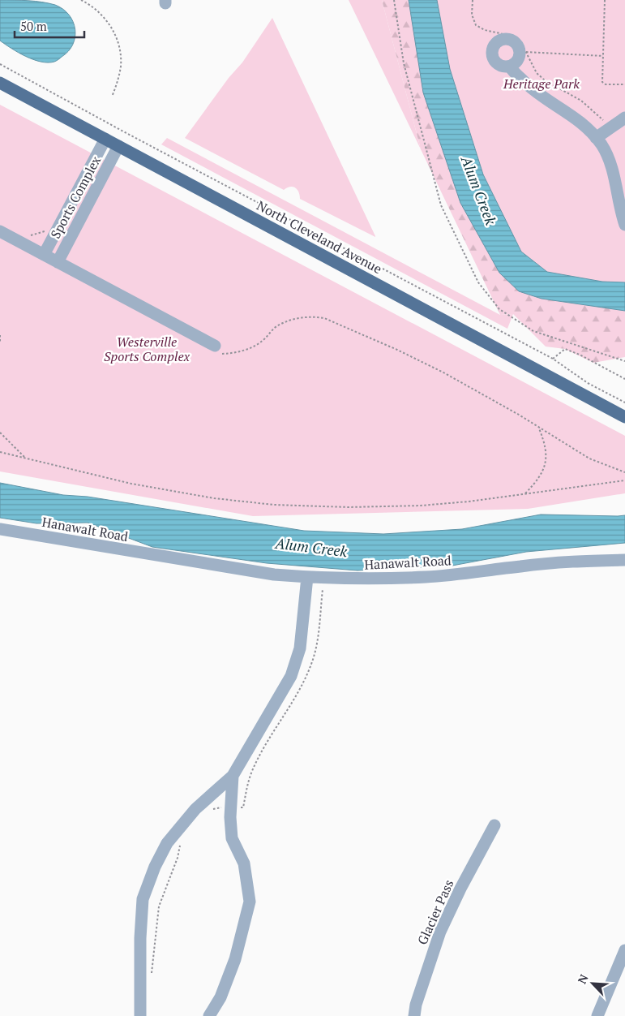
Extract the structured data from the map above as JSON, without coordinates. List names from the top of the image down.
{
  "streets": {
    "main road": ["North Cleveland Avenue"],
    "street": ["Sports Complex", "Hanawalt Road", "Glacier Pass"]
  },
  "crossings": [
    ["Sports Complex", "North Cleveland Avenue"]
  ],
  "water": ["Alum Creek"],
  "parks": ["Heritage Park", "Westerville Sports Complex"],
  "scale_bar": "50 m",
  "north": "top left"
}
